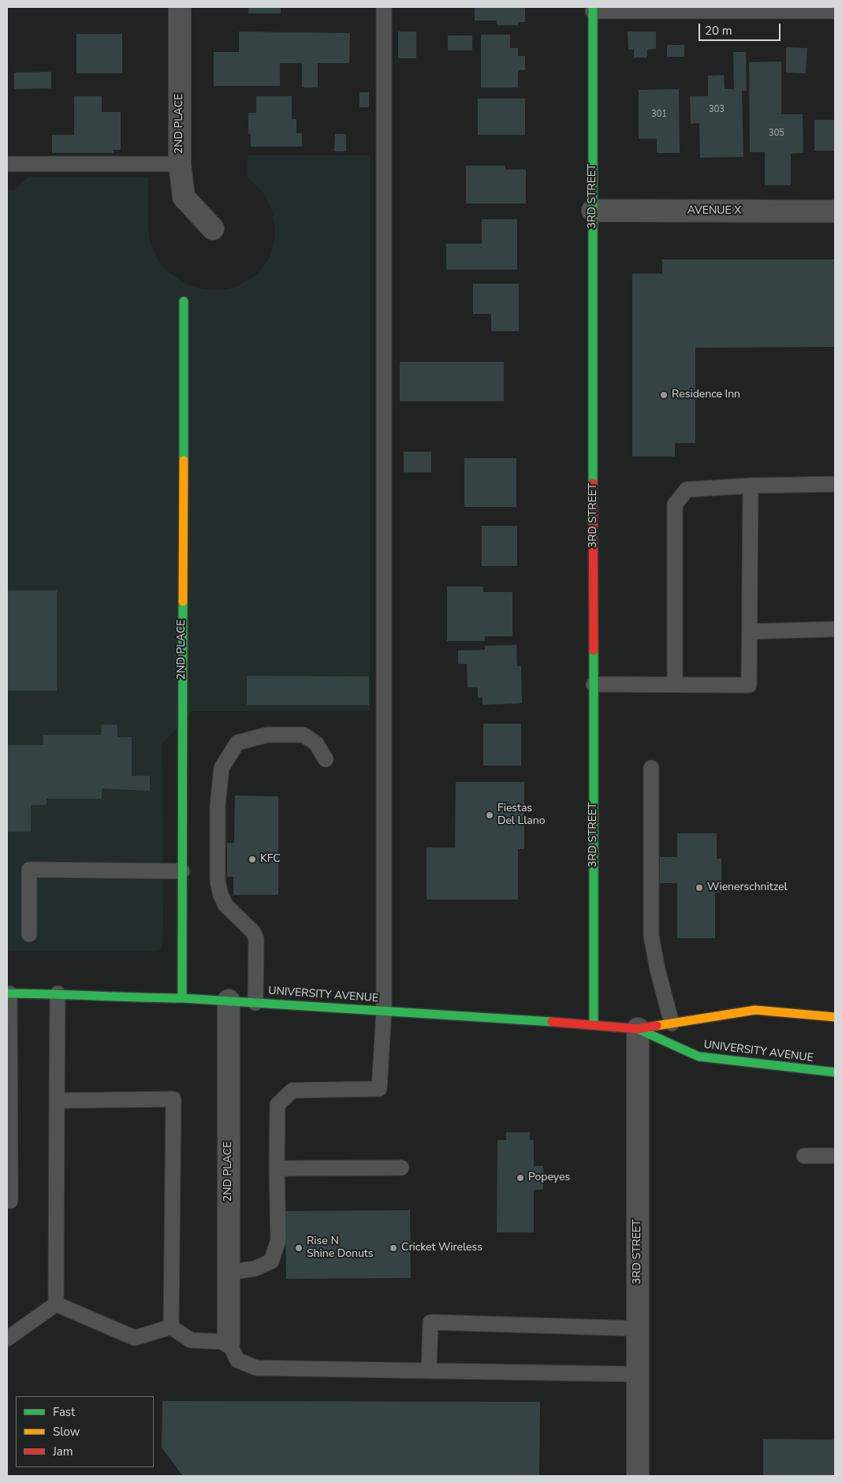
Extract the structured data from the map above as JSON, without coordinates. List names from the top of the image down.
{
  "streets": {
    "street": [
      "2ND PLACE",
      "3RD STREET",
      "AVENUE X",
      "UNIVERSITY AVENUE"
    ]
  },
  "crossings": [
    ["2ND PLACE", "UNIVERSITY AVENUE"],
    ["3RD STREET", "AVENUE X"],
    ["3RD STREET", "UNIVERSITY AVENUE"]
  ],
  "places": [
    "Residence Inn",
    "Fiestas Del Llano",
    "KFC",
    "Wienerschnitzel",
    "Popeyes",
    "Rise N Shine Donuts",
    "Cricket Wireless"
  ],
  "house_numbers": ["303", "301", "305"],
  "legend": ["Fast", "Slow", "Jam"],
  "scale_bar": "20 m"
}
